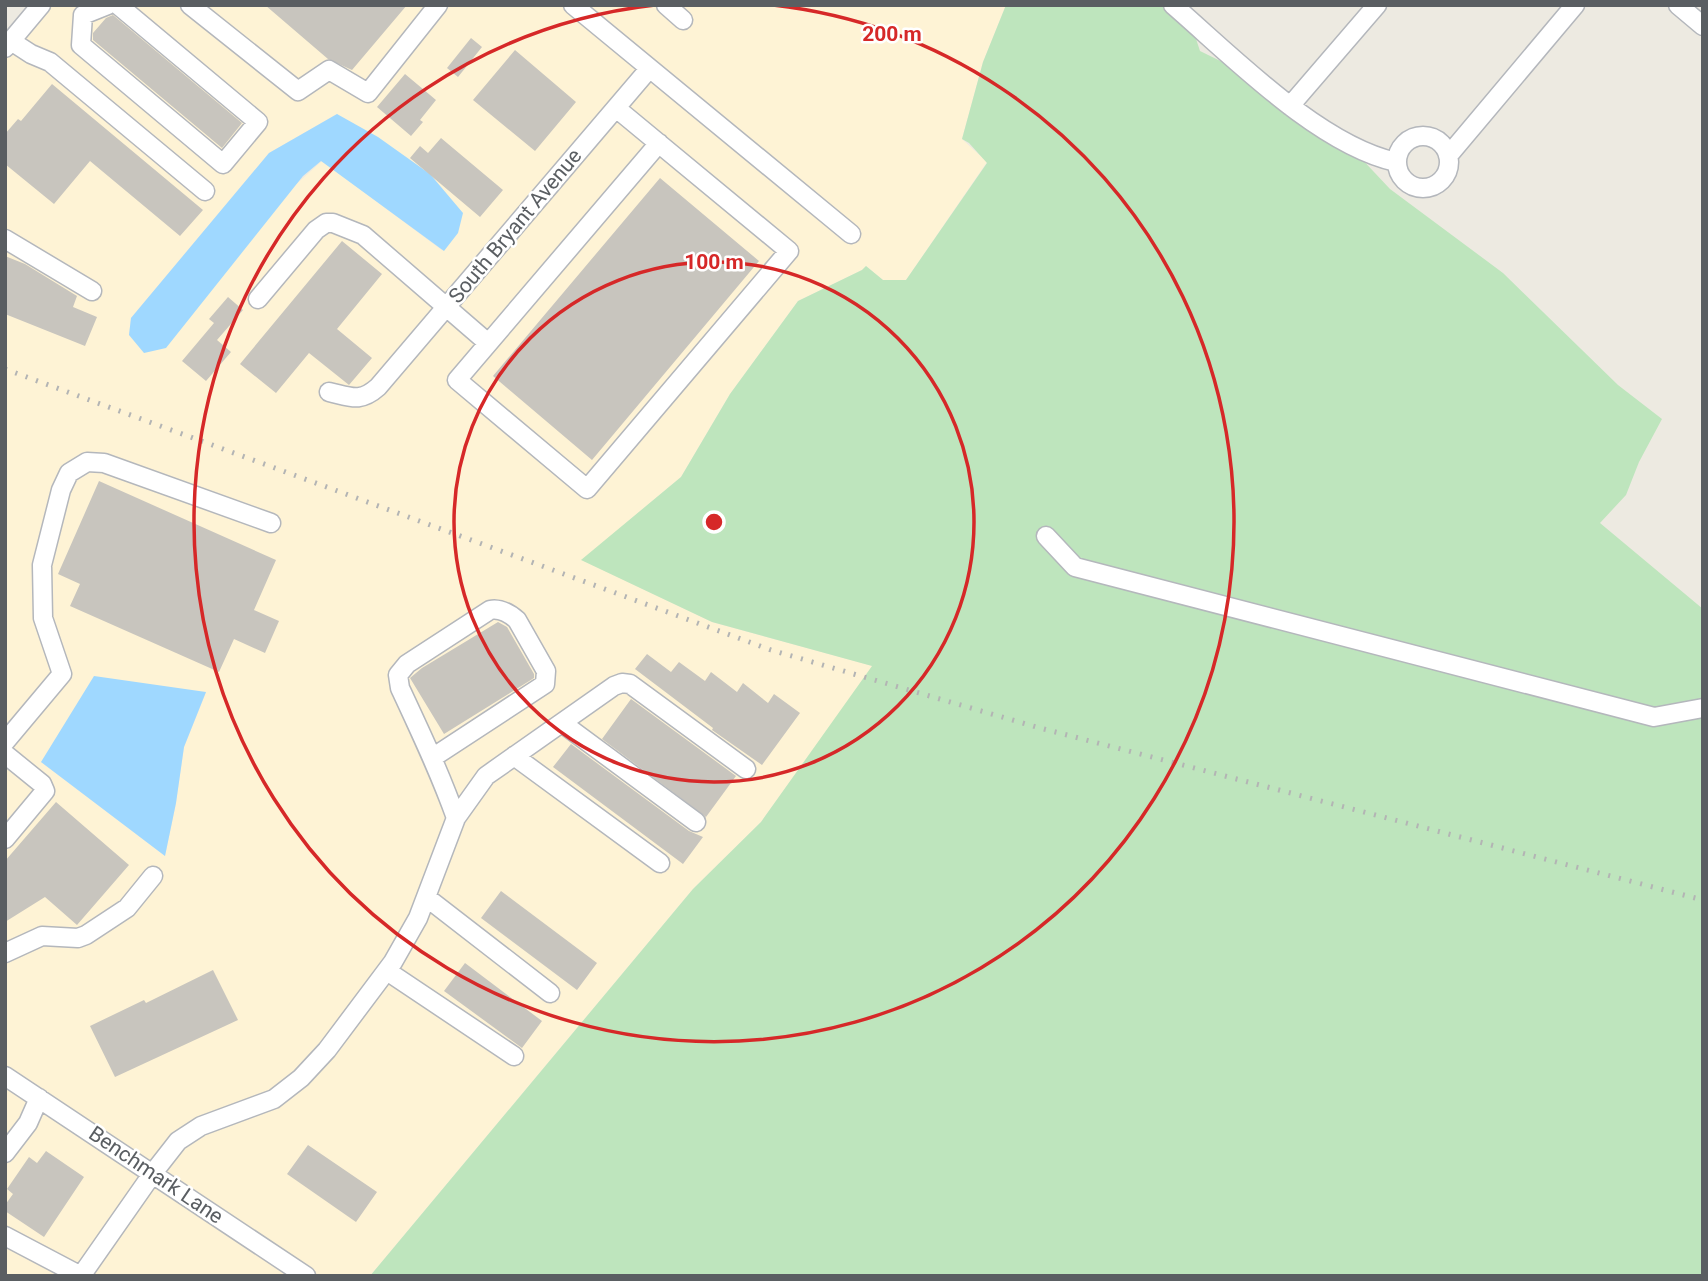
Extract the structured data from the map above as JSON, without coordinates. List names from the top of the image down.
{
  "streets": {
    "street": ["South Bryant Avenue", "Benchmark Lane"]
  },
  "rings": ["200 m", "100 m"]
}
